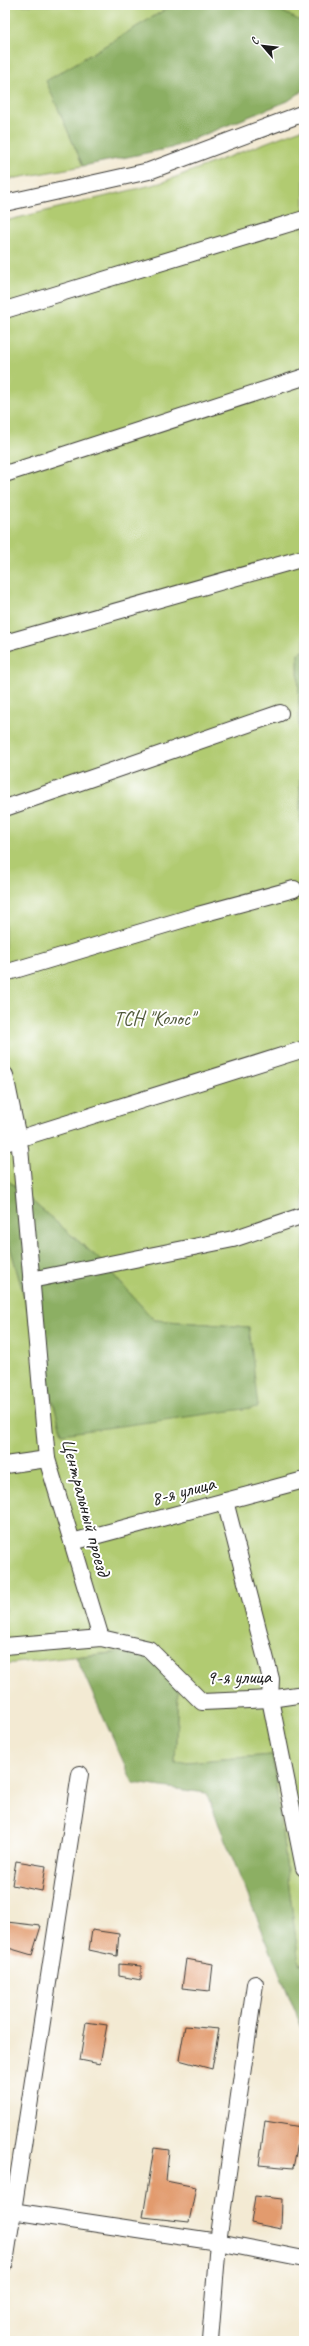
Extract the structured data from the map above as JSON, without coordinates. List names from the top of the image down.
{
  "streets": {
    "street": ["8-я улица", "Центральный проезд", "9-я улица"]
  },
  "crossings": [
    ["8-я улица", "Центральный проезд"],
    ["Центральный проезд", "9-я улица"]
  ],
  "parks": ["ТСН \"Колос\""],
  "north": "top left"
}
